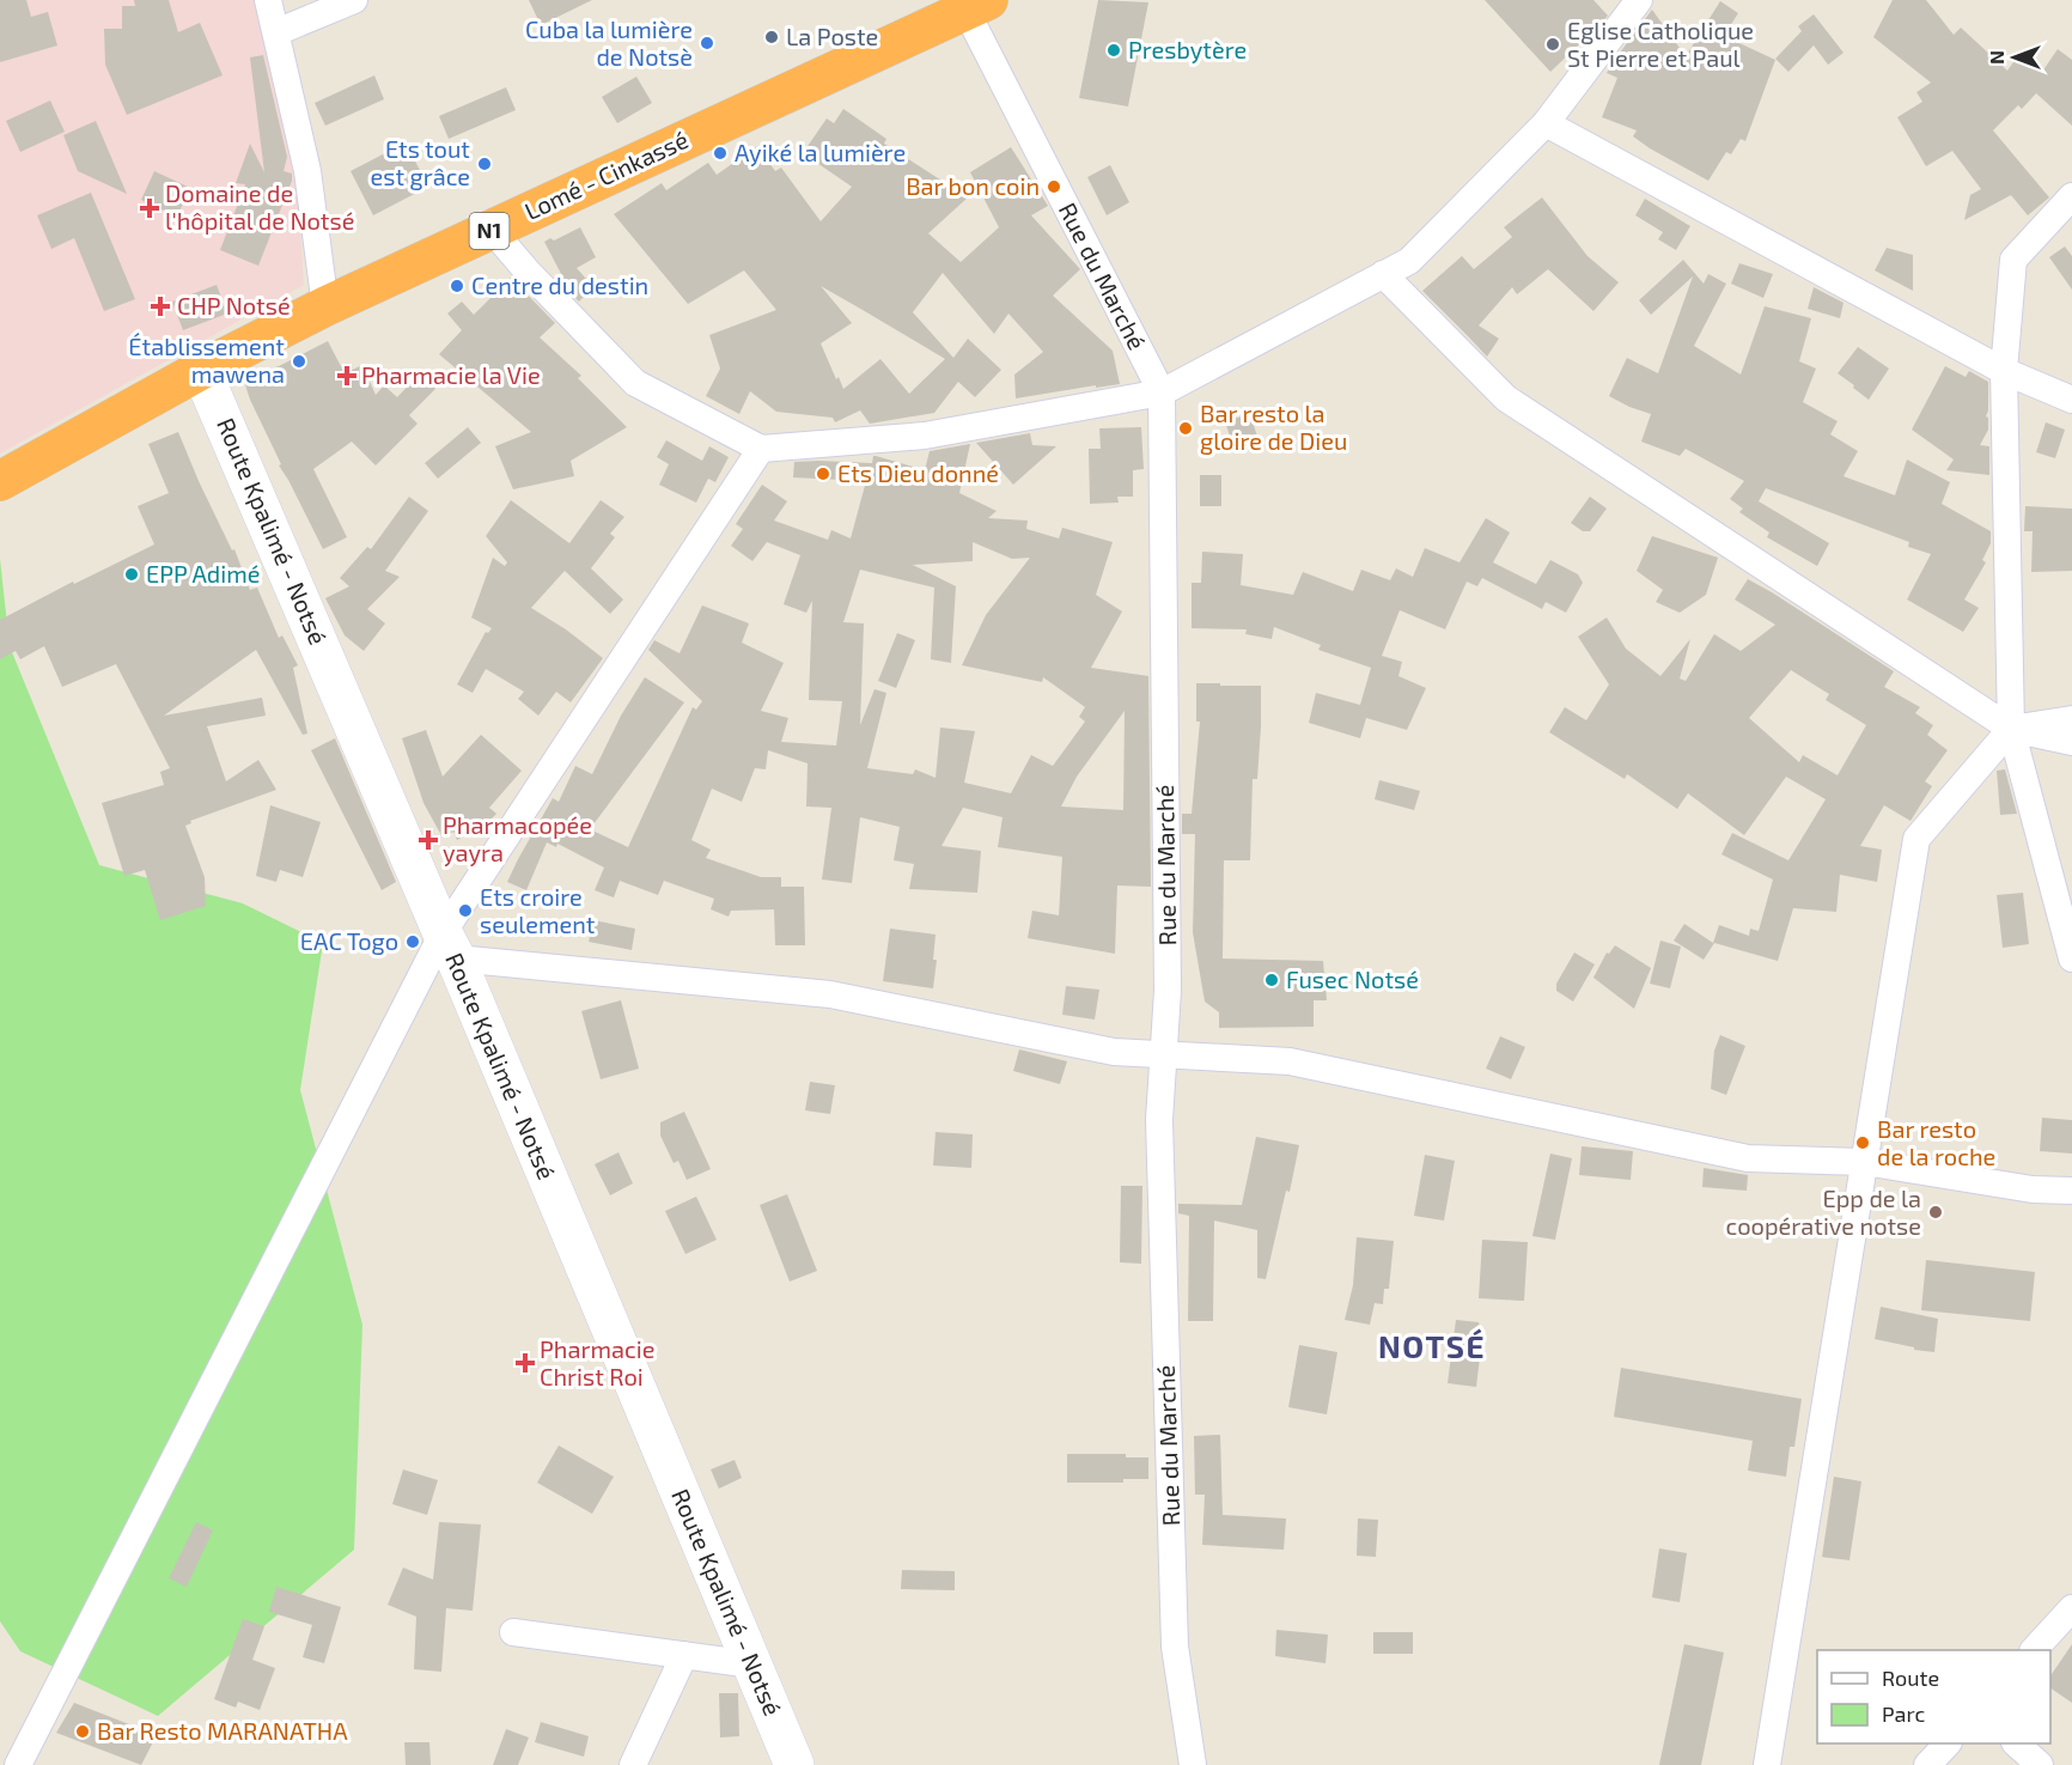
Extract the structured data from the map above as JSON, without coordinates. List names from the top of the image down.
{
  "streets": {
    "highway": ["Lomé - Cinkassé", "N1"],
    "main road": ["Route Kpalimé - Notsé"],
    "street": ["Rue du Marché"]
  },
  "crossings": [
    ["Lomé - Cinkassé", "Rue du Marché"],
    ["Lomé - Cinkassé", "Route Kpalimé - Notsé"]
  ],
  "districts": ["NOTSÉ"],
  "places": {
    "other": [
      "La Poste",
      "Cuba la lumière de Notsè",
      "Eglise Catholique St Pierre et Paul",
      "Presbytère",
      "Ayiké la lumière",
      "Ets tout est grâce",
      "Bar bon coin",
      "Centre du destin",
      "Établissement mawena",
      "Bar resto la gloire de Dieu",
      "Ets Dieu donné",
      "EPP Adimé",
      "Ets croire seulement",
      "EAC Togo",
      "Fusec Notsé",
      "Bar resto de la roche",
      "Epp de la coopérative notse",
      "Bar Resto MARANATHA"
    ],
    "health": [
      "Domaine de l'hôpital de Notsé",
      "CHP Notsé",
      "Pharmacie la Vie",
      "Pharmacopée yayra",
      "Pharmacie Christ Roi"
    ]
  },
  "legend": ["Route", "Parc"],
  "north": "left"
}
